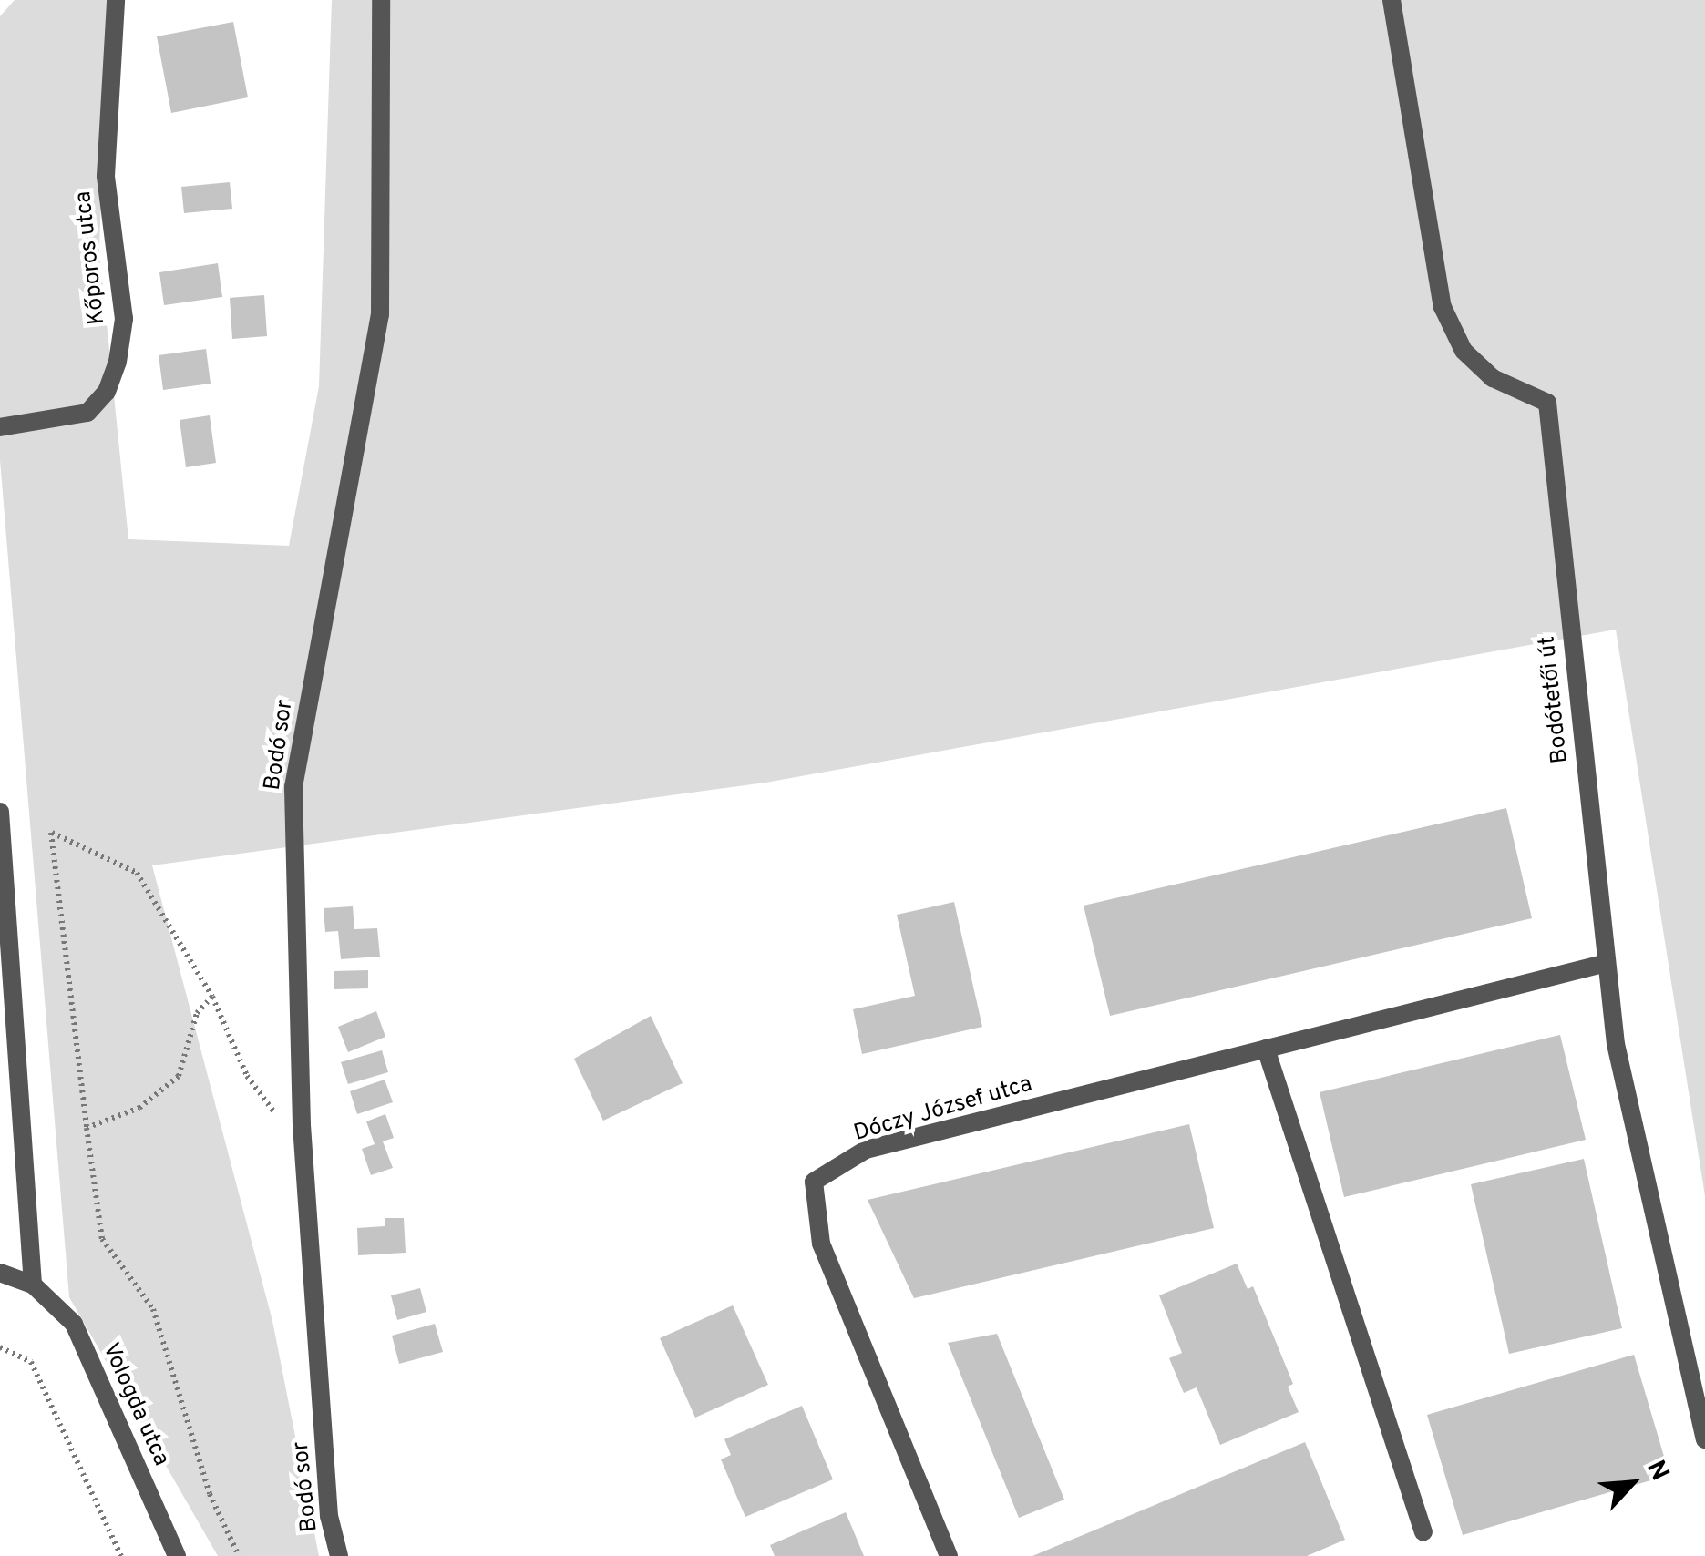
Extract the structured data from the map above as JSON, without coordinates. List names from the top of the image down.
{
  "streets": {
    "street": [
      "Kőporos utca",
      "Bodótetői út",
      "Bodó sor",
      "Dóczy József utca",
      "Vologda utca"
    ]
  },
  "crossings": [
    ["Bodótetői út", "Dóczy József utca"]
  ],
  "north": "top right"
}
